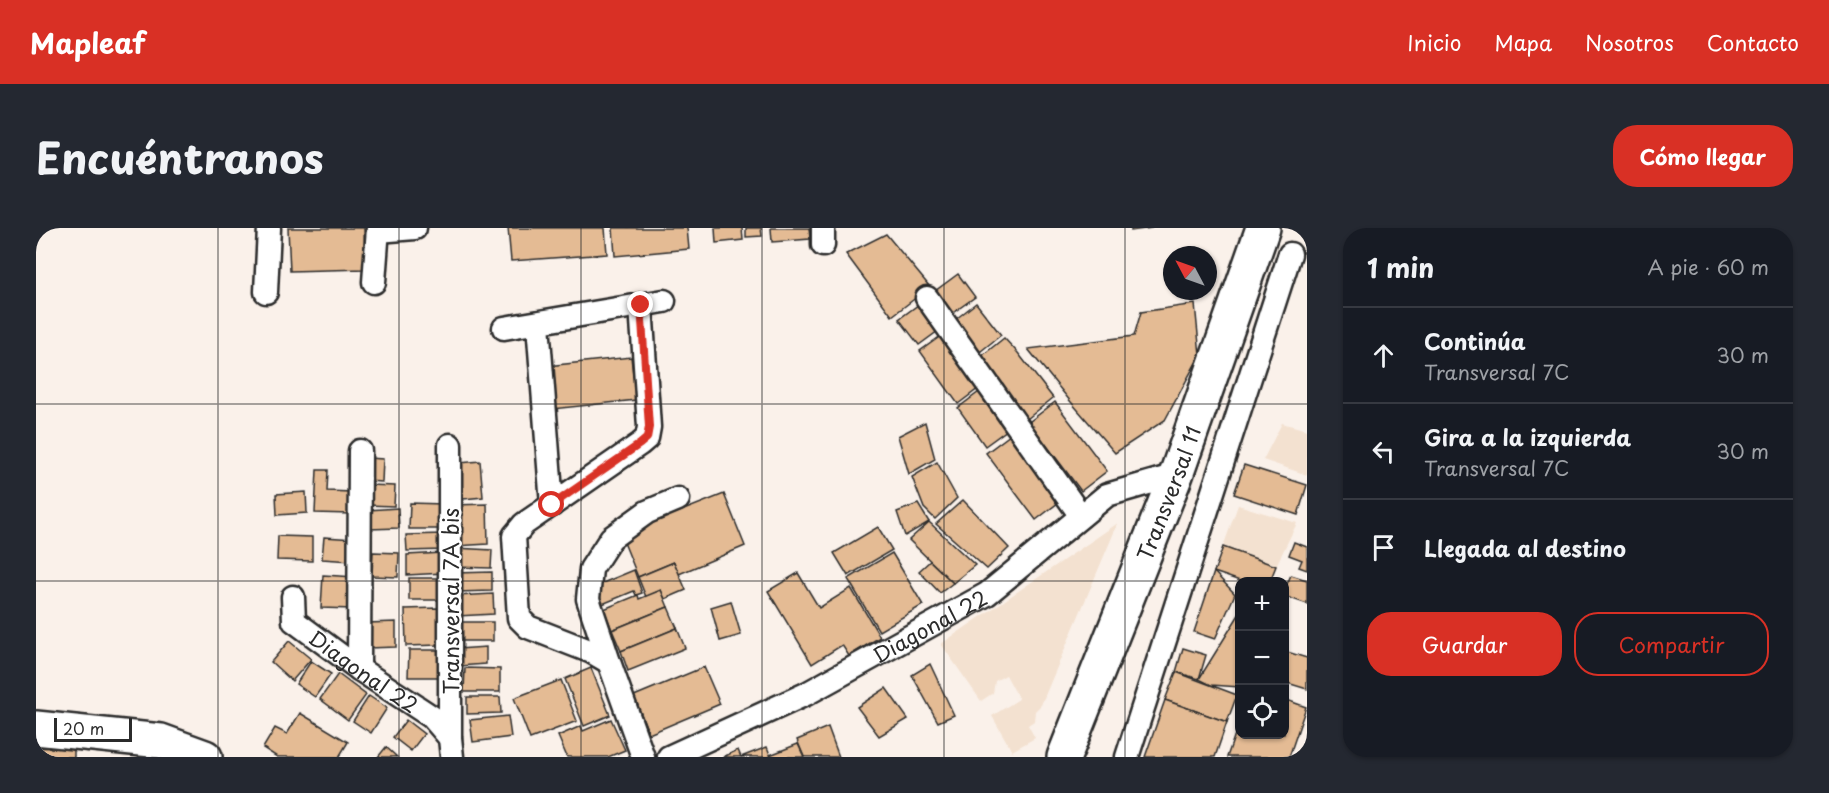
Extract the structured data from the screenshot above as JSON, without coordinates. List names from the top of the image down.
{
  "streets": {
    "street": ["Transversal 11", "Transversal 7A bis", "Diagonal 22"]
  },
  "crossings": [
    ["Transversal 11", "Diagonal 22"],
    ["Transversal 7A bis", "Diagonal 22"]
  ],
  "scale_bar": "20 m",
  "north": "top left",
  "page": {
    "header": "Mapleaf",
    "nav": [
      "Inicio",
      "Mapa",
      "Nosotros",
      "Contacto"
    ],
    "title": "Encuéntranos",
    "buttons": [
      "Cómo llegar",
      ["Guardar", "Compartir"]
    ],
    "heading": ["1 min", "A pie · 60 m"],
    "list": [
      ["Continúa", "Transversal 7C", "30 m"],
      ["Gira a la izquierda", "Transversal 7C", "30 m"],
      "Llegada al destino"
    ],
    "map_buttons": ["+", "−"],
    "scale": "20 m"
  }
}
